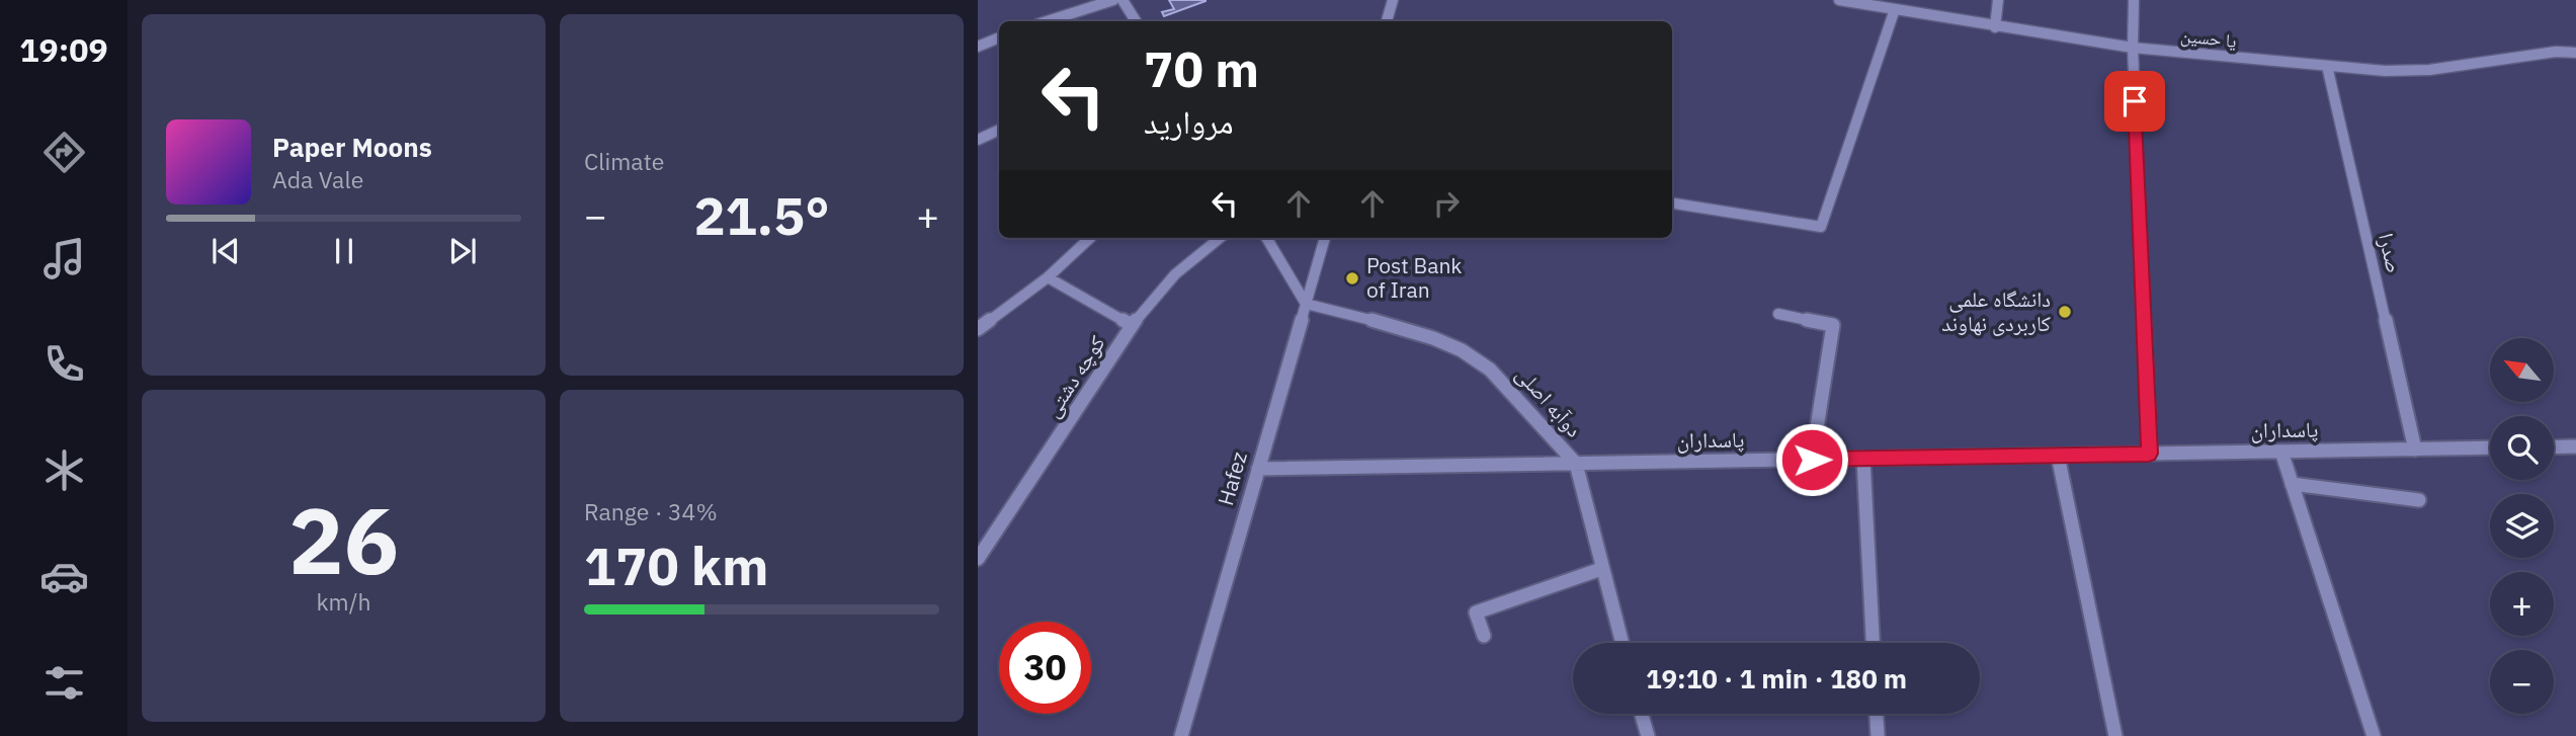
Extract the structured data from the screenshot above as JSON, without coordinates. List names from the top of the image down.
{
  "streets": {
    "street": [
      "یا حسین",
      "صدرا",
      "کوچه دشتی",
      "دوآبه اصلی",
      "پاسداران",
      "Hafez"
    ]
  },
  "crossings": [
    ["یا حسین", "صدرا"],
    ["صدرا", "پاسداران"],
    ["دوآبه اصلی", "پاسداران"],
    ["دوآبه اصلی", "Hafez"],
    ["پاسداران", "Hafez"]
  ],
  "places": ["Post Bank of Iran", "دانشگاه علمی کاربردی نهاوند"],
  "north": "top left",
  "page": {
    "tabs": "19:09",
    "tile": [
      "Climate",
      ["26", "km/h"],
      ["Range · 34%", "170 km"]
    ],
    "turn": ["70 m", "مروارید"],
    "song": ["Paper Moons", "Ada Vale"],
    "heat": ["−", "21.5°", "+"],
    "map_buttons": ["+", "−"],
    "limit": "30",
    "trip": "19:10 · 1 min · 180 m"
  }
}
